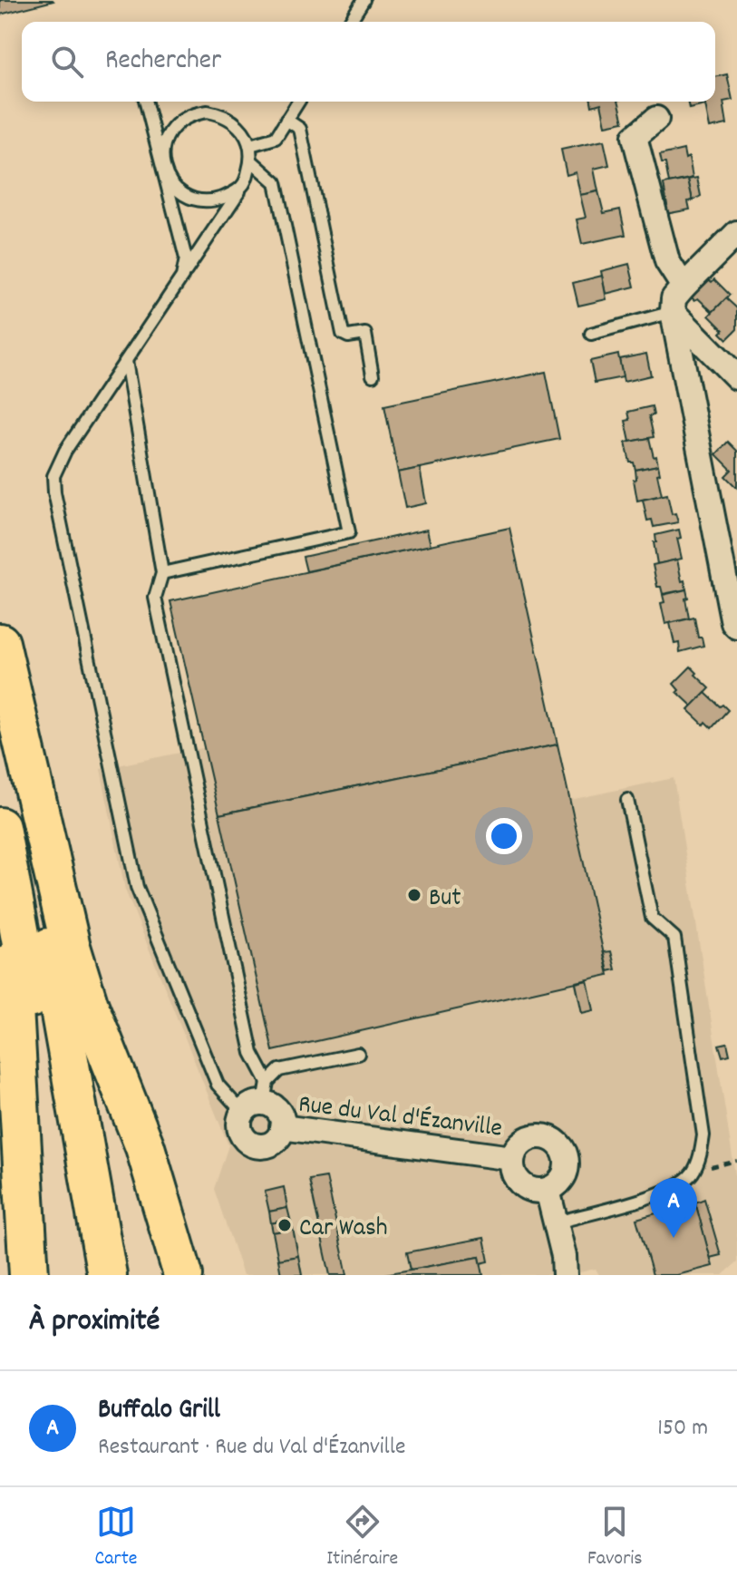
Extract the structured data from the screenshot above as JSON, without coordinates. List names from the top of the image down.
{
  "streets": {
    "street": ["Rue du Val d'Ézanville"]
  },
  "places": ["But", "Car Wash"],
  "page": {
    "search": "Rechercher",
    "pins": "A",
    "heading": "À proximité",
    "list": [
      {
        "mark": "A",
        "name": "Buffalo Grill",
        "note": "Restaurant · Rue du Val d'Ézanville",
        "value": "150 m"
      }
    ],
    "nav": ["Carte", "Itinéraire", "Favoris"]
  }
}
